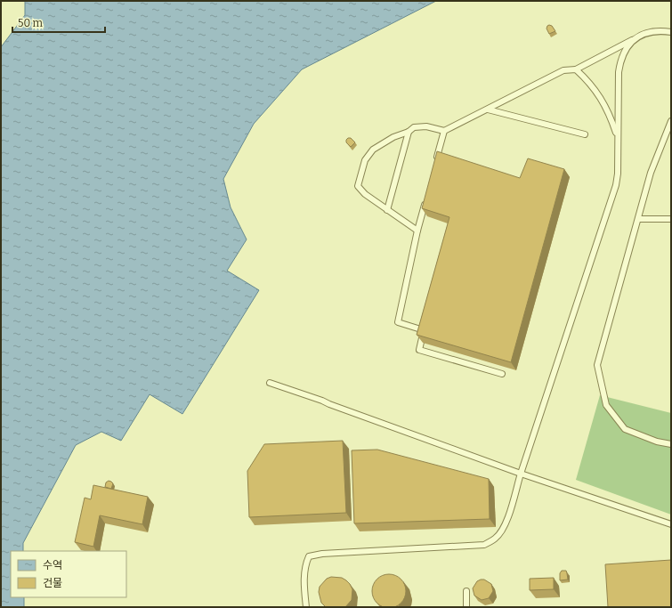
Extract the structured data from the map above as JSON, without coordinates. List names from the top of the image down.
{
  "legend": ["수역", "건물"],
  "scale_bar": "50 m"
}
